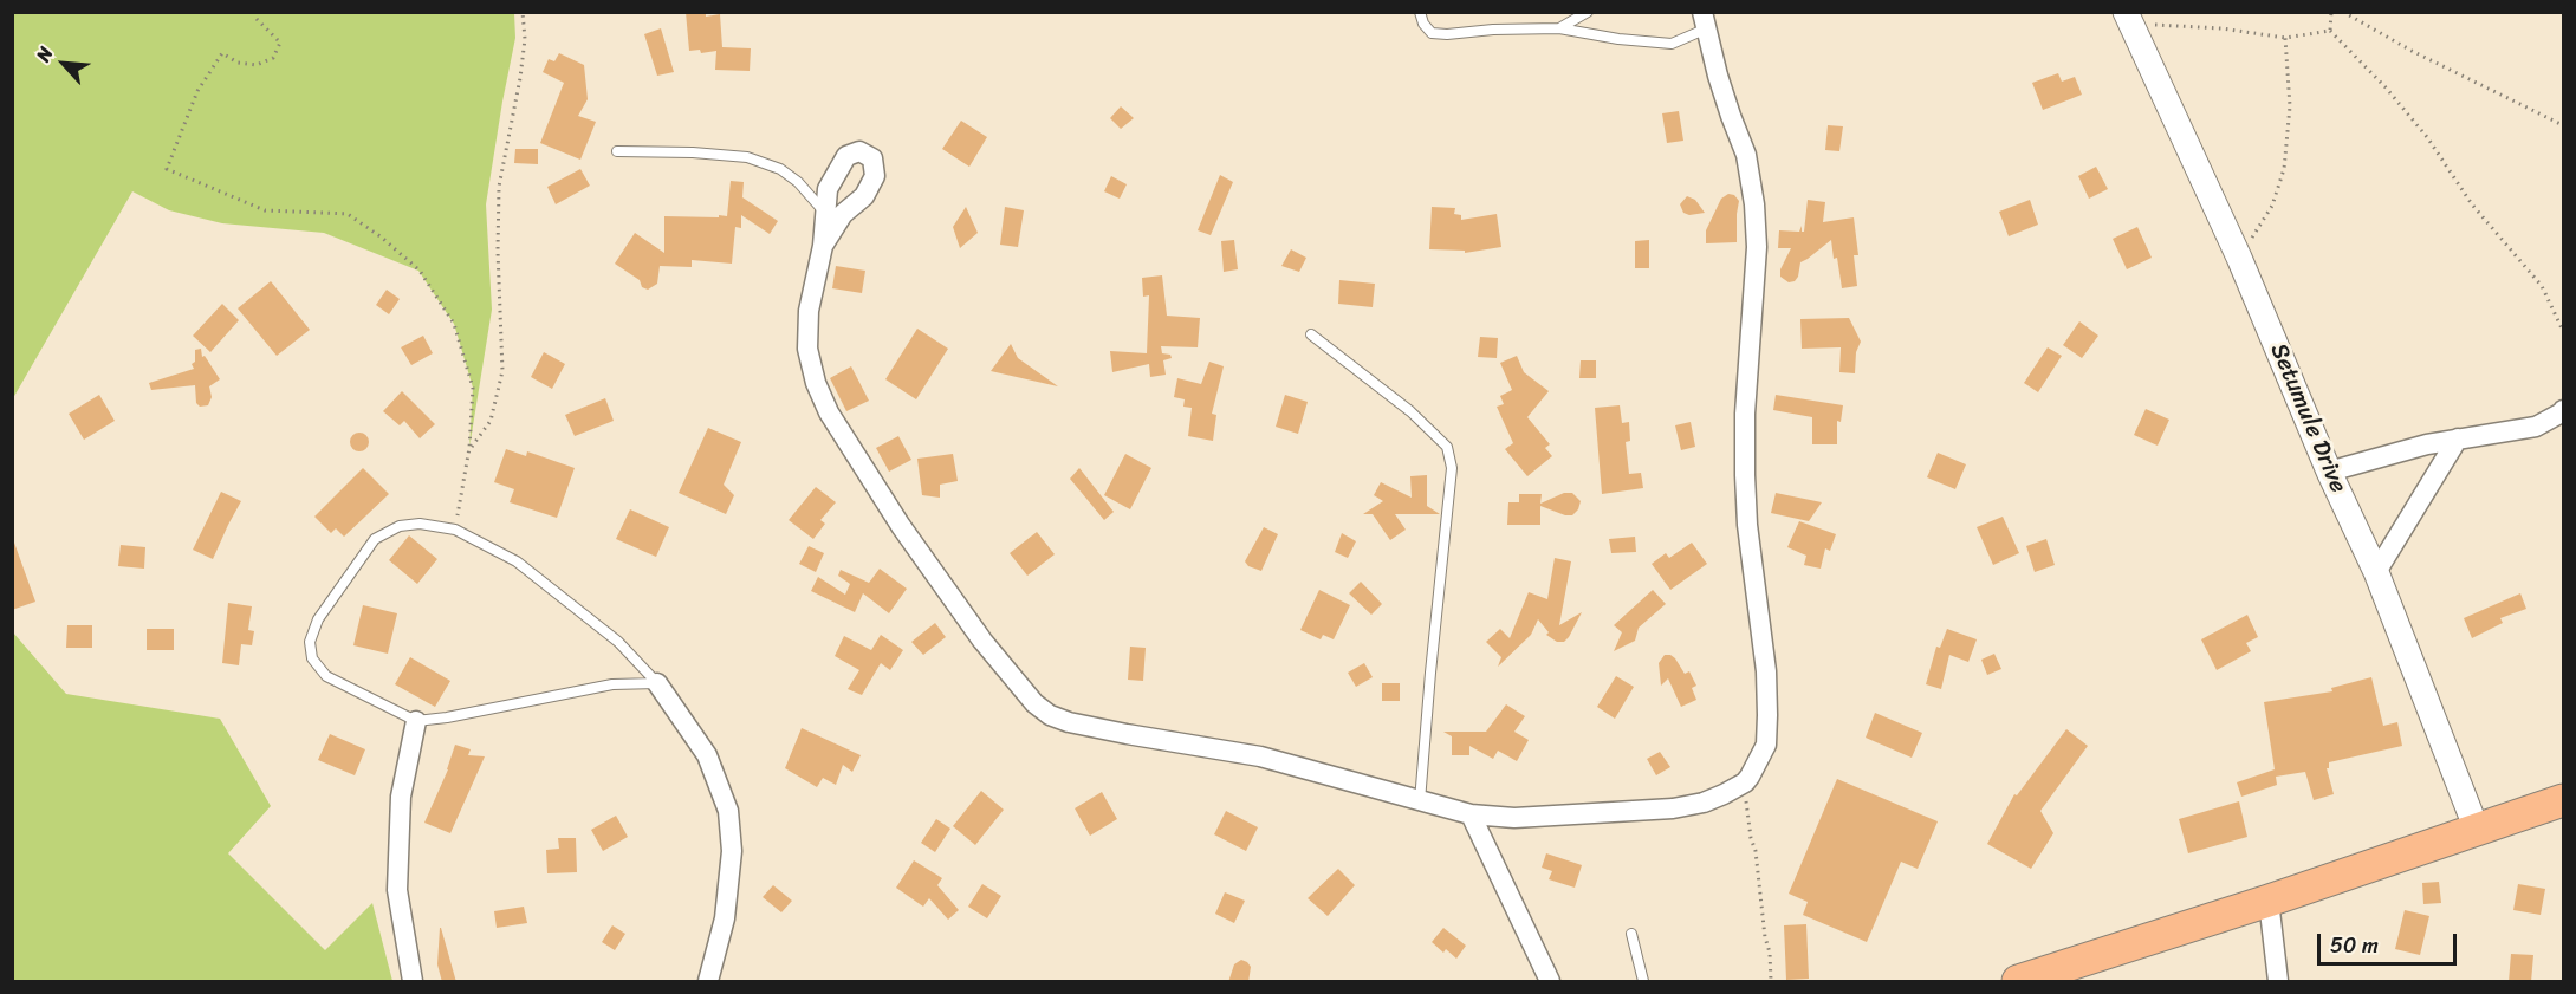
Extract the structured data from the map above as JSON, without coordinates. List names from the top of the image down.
{
  "streets": {
    "street": ["Setumule Drive"]
  },
  "scale_bar": "50 m",
  "north": "top left"
}
